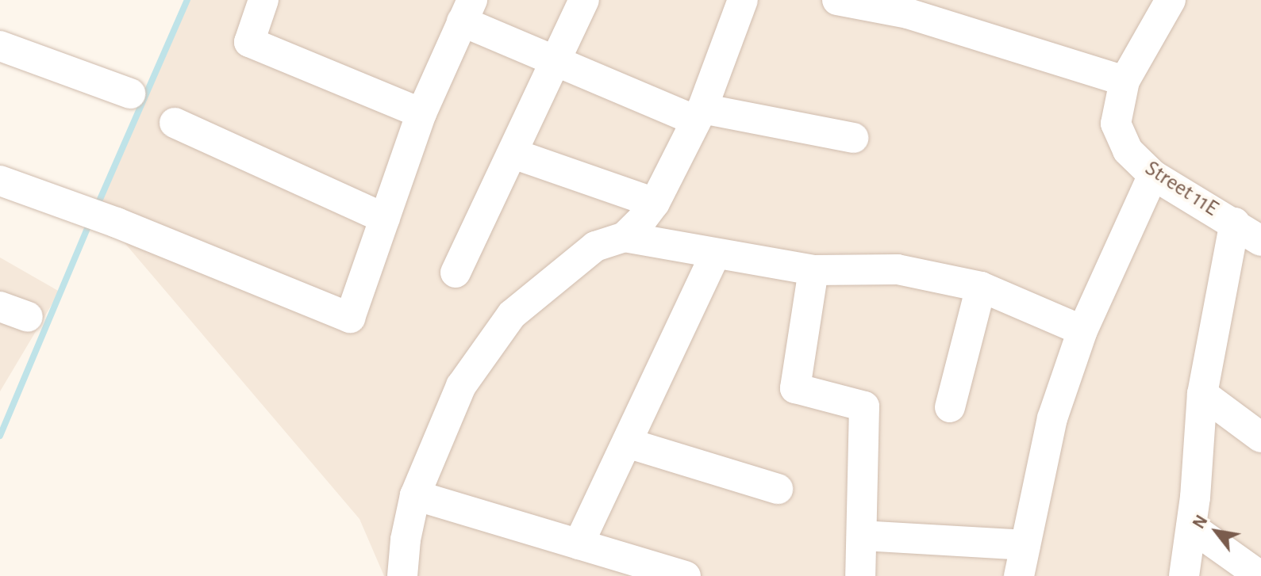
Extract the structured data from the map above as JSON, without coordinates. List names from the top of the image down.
{
  "streets": {
    "street": ["Street 11E"]
  },
  "north": "top left"
}
